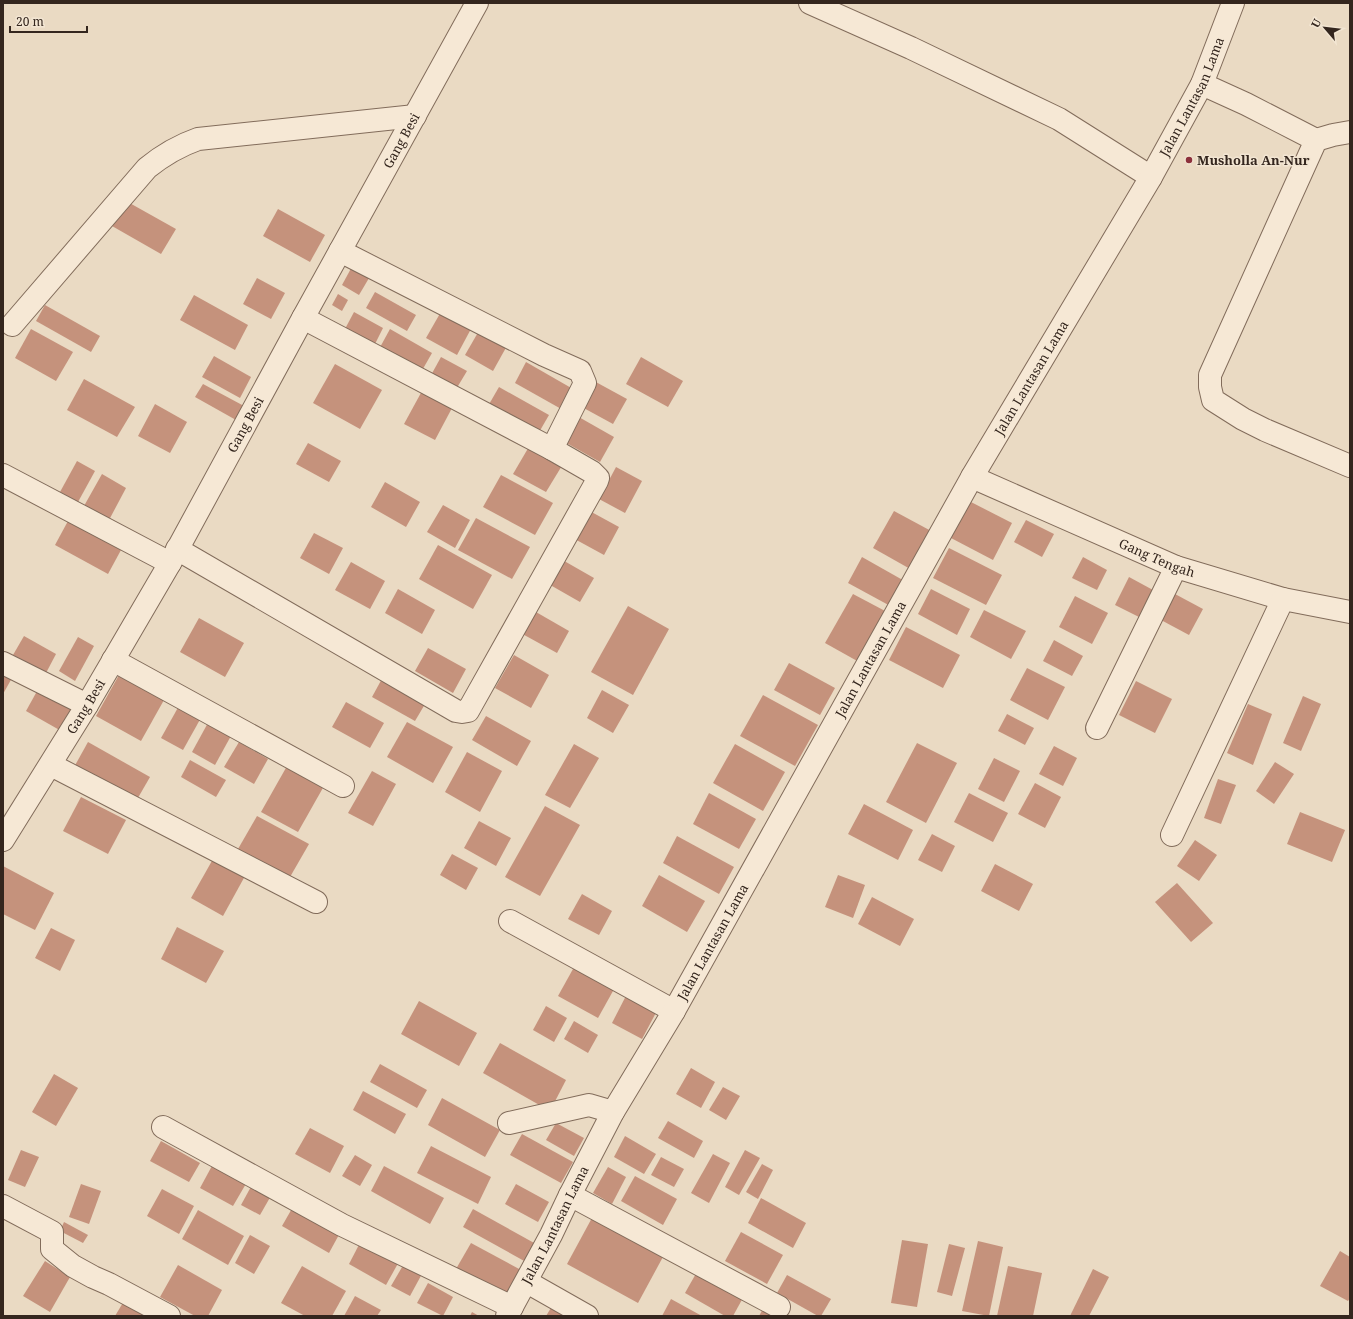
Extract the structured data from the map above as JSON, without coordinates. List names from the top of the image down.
{
  "streets": {
    "street": ["Jalan Lantasan Lama", "Gang Besi", "Gang Tengah"]
  },
  "crossings": [
    ["Jalan Lantasan Lama", "Gang Tengah"]
  ],
  "places": ["Musholla An-Nur"],
  "scale_bar": "20 m",
  "north": "top left"
}
